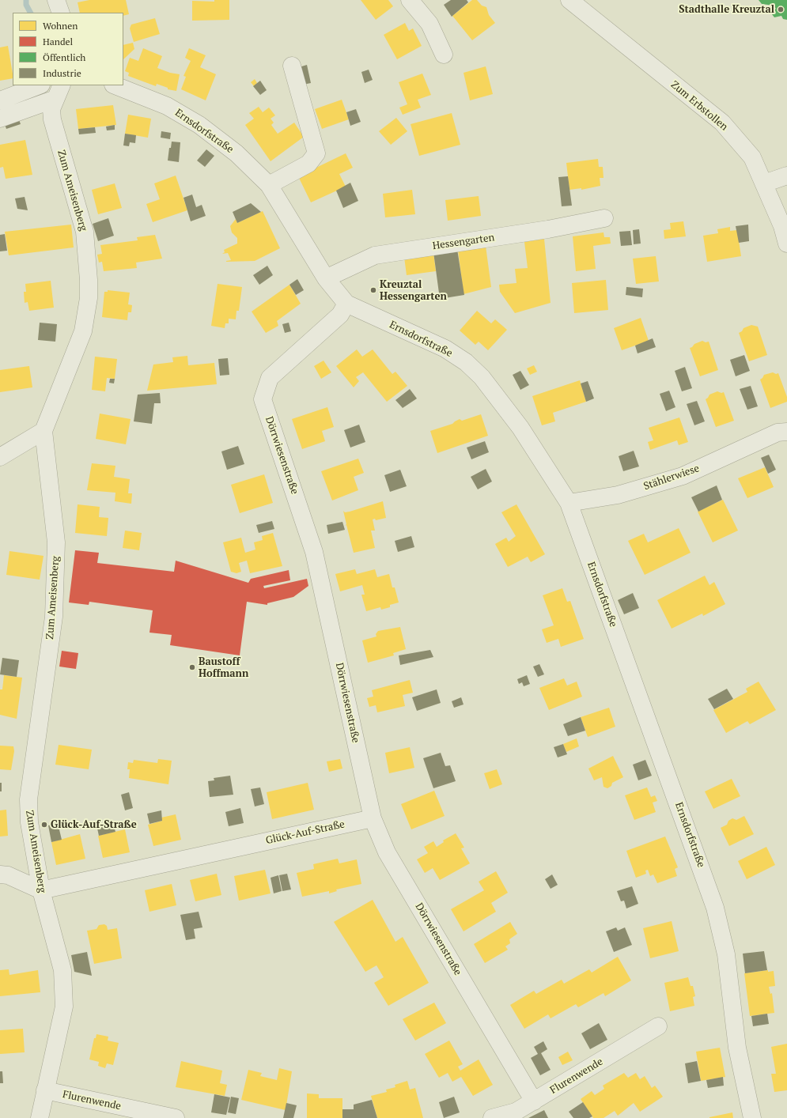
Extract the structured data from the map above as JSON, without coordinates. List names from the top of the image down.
{
  "streets": {
    "street": [
      "Zum Erbstollen",
      "Ernsdorfstraße",
      "Zum Ameisenberg",
      "Hessengarten",
      "Dörrwiesenstraße",
      "Stählerwiese",
      "Glück-Auf-Straße",
      "Flurenwende"
    ]
  },
  "crossings": [
    ["Ernsdorfstraße", "Hessengarten"],
    ["Ernsdorfstraße", "Dörrwiesenstraße"],
    ["Ernsdorfstraße", "Stählerwiese"],
    ["Zum Ameisenberg", "Glück-Auf-Straße"],
    ["Zum Ameisenberg", "Flurenwende"],
    ["Dörrwiesenstraße", "Glück-Auf-Straße"],
    ["Dörrwiesenstraße", "Flurenwende"]
  ],
  "places": [
    "Stadthalle Kreuztal",
    "Kreuztal Hessengarten",
    "Baustoff Hoffmann",
    "Glück-Auf-Straße"
  ],
  "legend": [
    "Wohnen",
    "Handel",
    "Öffentlich",
    "Industrie"
  ]
}
